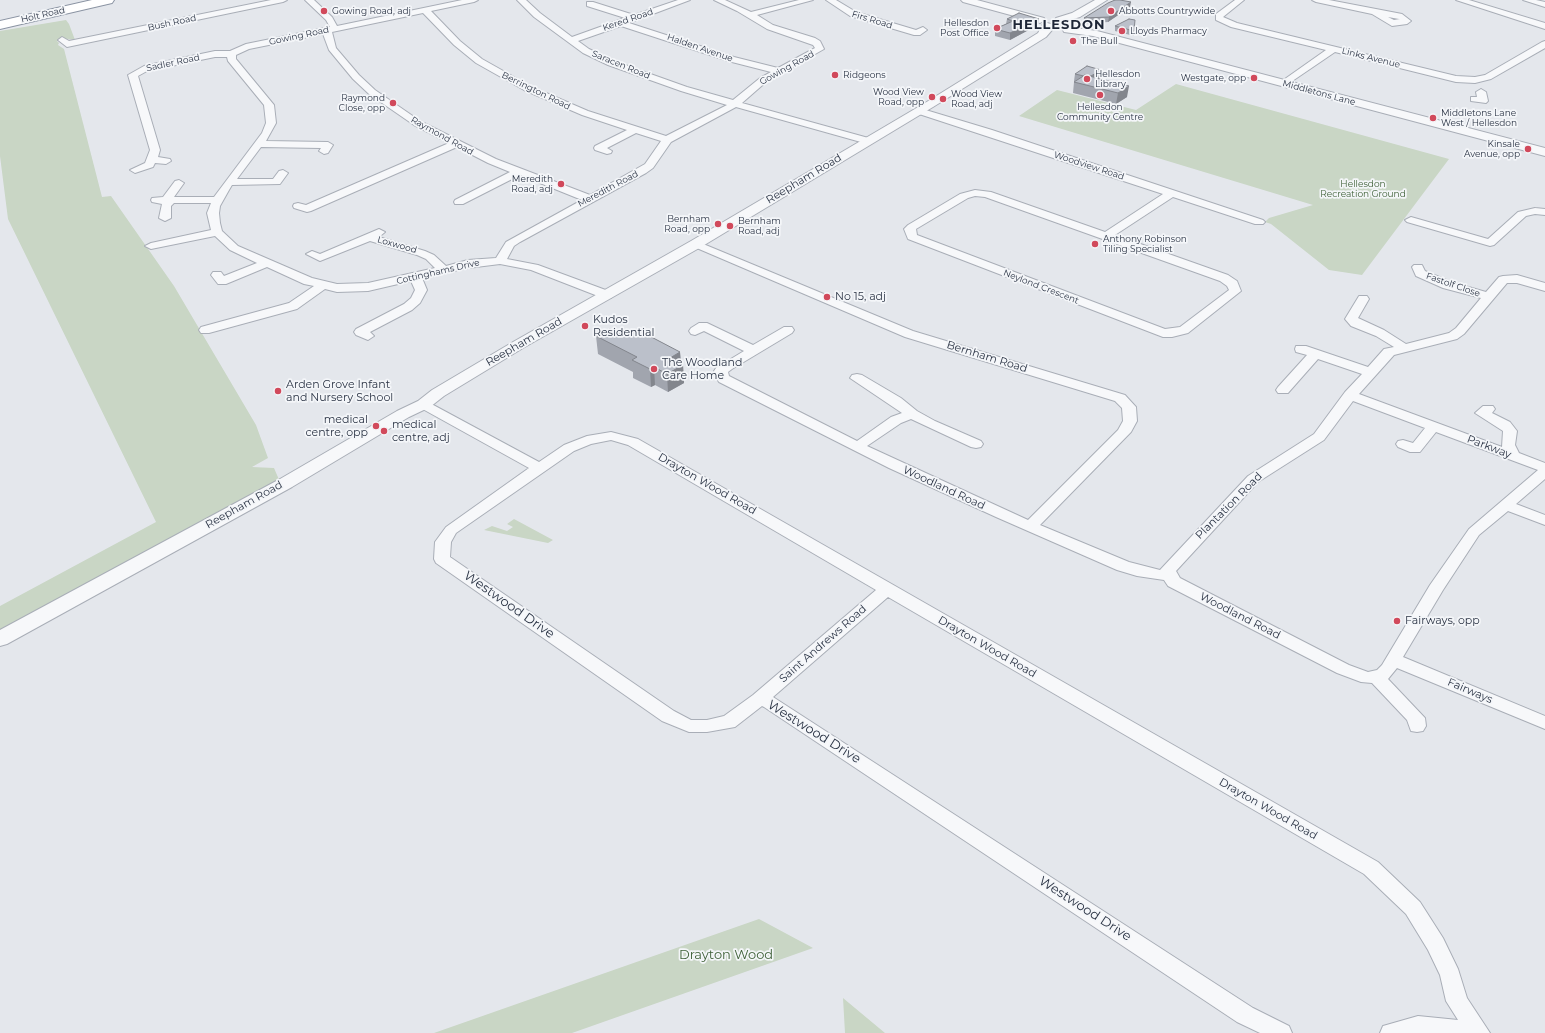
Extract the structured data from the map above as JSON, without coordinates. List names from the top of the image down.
{
  "streets": {
    "highway": ["Holt Road"],
    "street": [
      "Kered Road",
      "Firs Road",
      "Bush Road",
      "Gowing Road",
      "Halden Avenue",
      "Links Avenue",
      "Sadler Road",
      "Saracen Road",
      "Berrington Road",
      "Middletons Lane",
      "Raymond Road",
      "Woodview Road",
      "Reepham Road",
      "Meredith Road",
      "Loxwood",
      "Cottinghams Drive",
      "Fastolf Close",
      "Neylond Crescent",
      "Bernham Road",
      "Parkway",
      "Drayton Wood Road",
      "Woodland Road",
      "Plantation Road",
      "Westwood Drive",
      "Saint Andrews Road",
      "Fairways"
    ]
  },
  "crossings": [
    ["Kered Road", "Halden Avenue"],
    ["Kered Road", "Saracen Road"],
    ["Gowing Road", "Halden Avenue"],
    ["Gowing Road", "Sadler Road"],
    ["Gowing Road", "Saracen Road"],
    ["Gowing Road", "Berrington Road"],
    ["Gowing Road", "Raymond Road"],
    ["Gowing Road", "Meredith Road"],
    ["Saracen Road", "Meredith Road"],
    ["Berrington Road", "Meredith Road"],
    ["Middletons Lane", "Reepham Road"],
    ["Raymond Road", "Meredith Road"],
    ["Woodview Road", "Reepham Road"],
    ["Reepham Road", "Cottinghams Drive"],
    ["Reepham Road", "Bernham Road"],
    ["Meredith Road", "Cottinghams Drive"],
    ["Loxwood", "Cottinghams Drive"],
    ["Fastolf Close", "Plantation Road"],
    ["Bernham Road", "Woodland Road"],
    ["Parkway", "Plantation Road"],
    ["Drayton Wood Road", "Westwood Drive"],
    ["Drayton Wood Road", "Saint Andrews Road"],
    ["Woodland Road", "Plantation Road"],
    ["Westwood Drive", "Saint Andrews Road"]
  ],
  "districts": ["HELLESDON"],
  "parks": ["Hellesdon Recreation Ground", "Drayton Wood"],
  "places": [
    "Gowing Road, adj",
    "Abbotts Countrywide",
    "Hellesdon Post Office",
    "Lloyds Pharmacy",
    "The Bull",
    "Ridgeons",
    "Westgate, opp",
    "Hellesdon Library",
    "Hellesdon Community Centre",
    "Wood View Road, opp",
    "Wood View Road, adj",
    "Raymond Close, opp",
    "Middletons Lane West / Hellesdon",
    "Kinsale Avenue, opp",
    "Meredith Road, adj",
    "Bernham Road, opp",
    "Bernham Road, adj",
    "Anthony Robinson Tiling Specialist",
    "No 15, adj",
    "Kudos Residential",
    "The Woodland Care Home",
    "Arden Grove Infant and Nursery School",
    "medical centre, opp",
    "medical centre, adj",
    "Fairways, opp"
  ]
}
